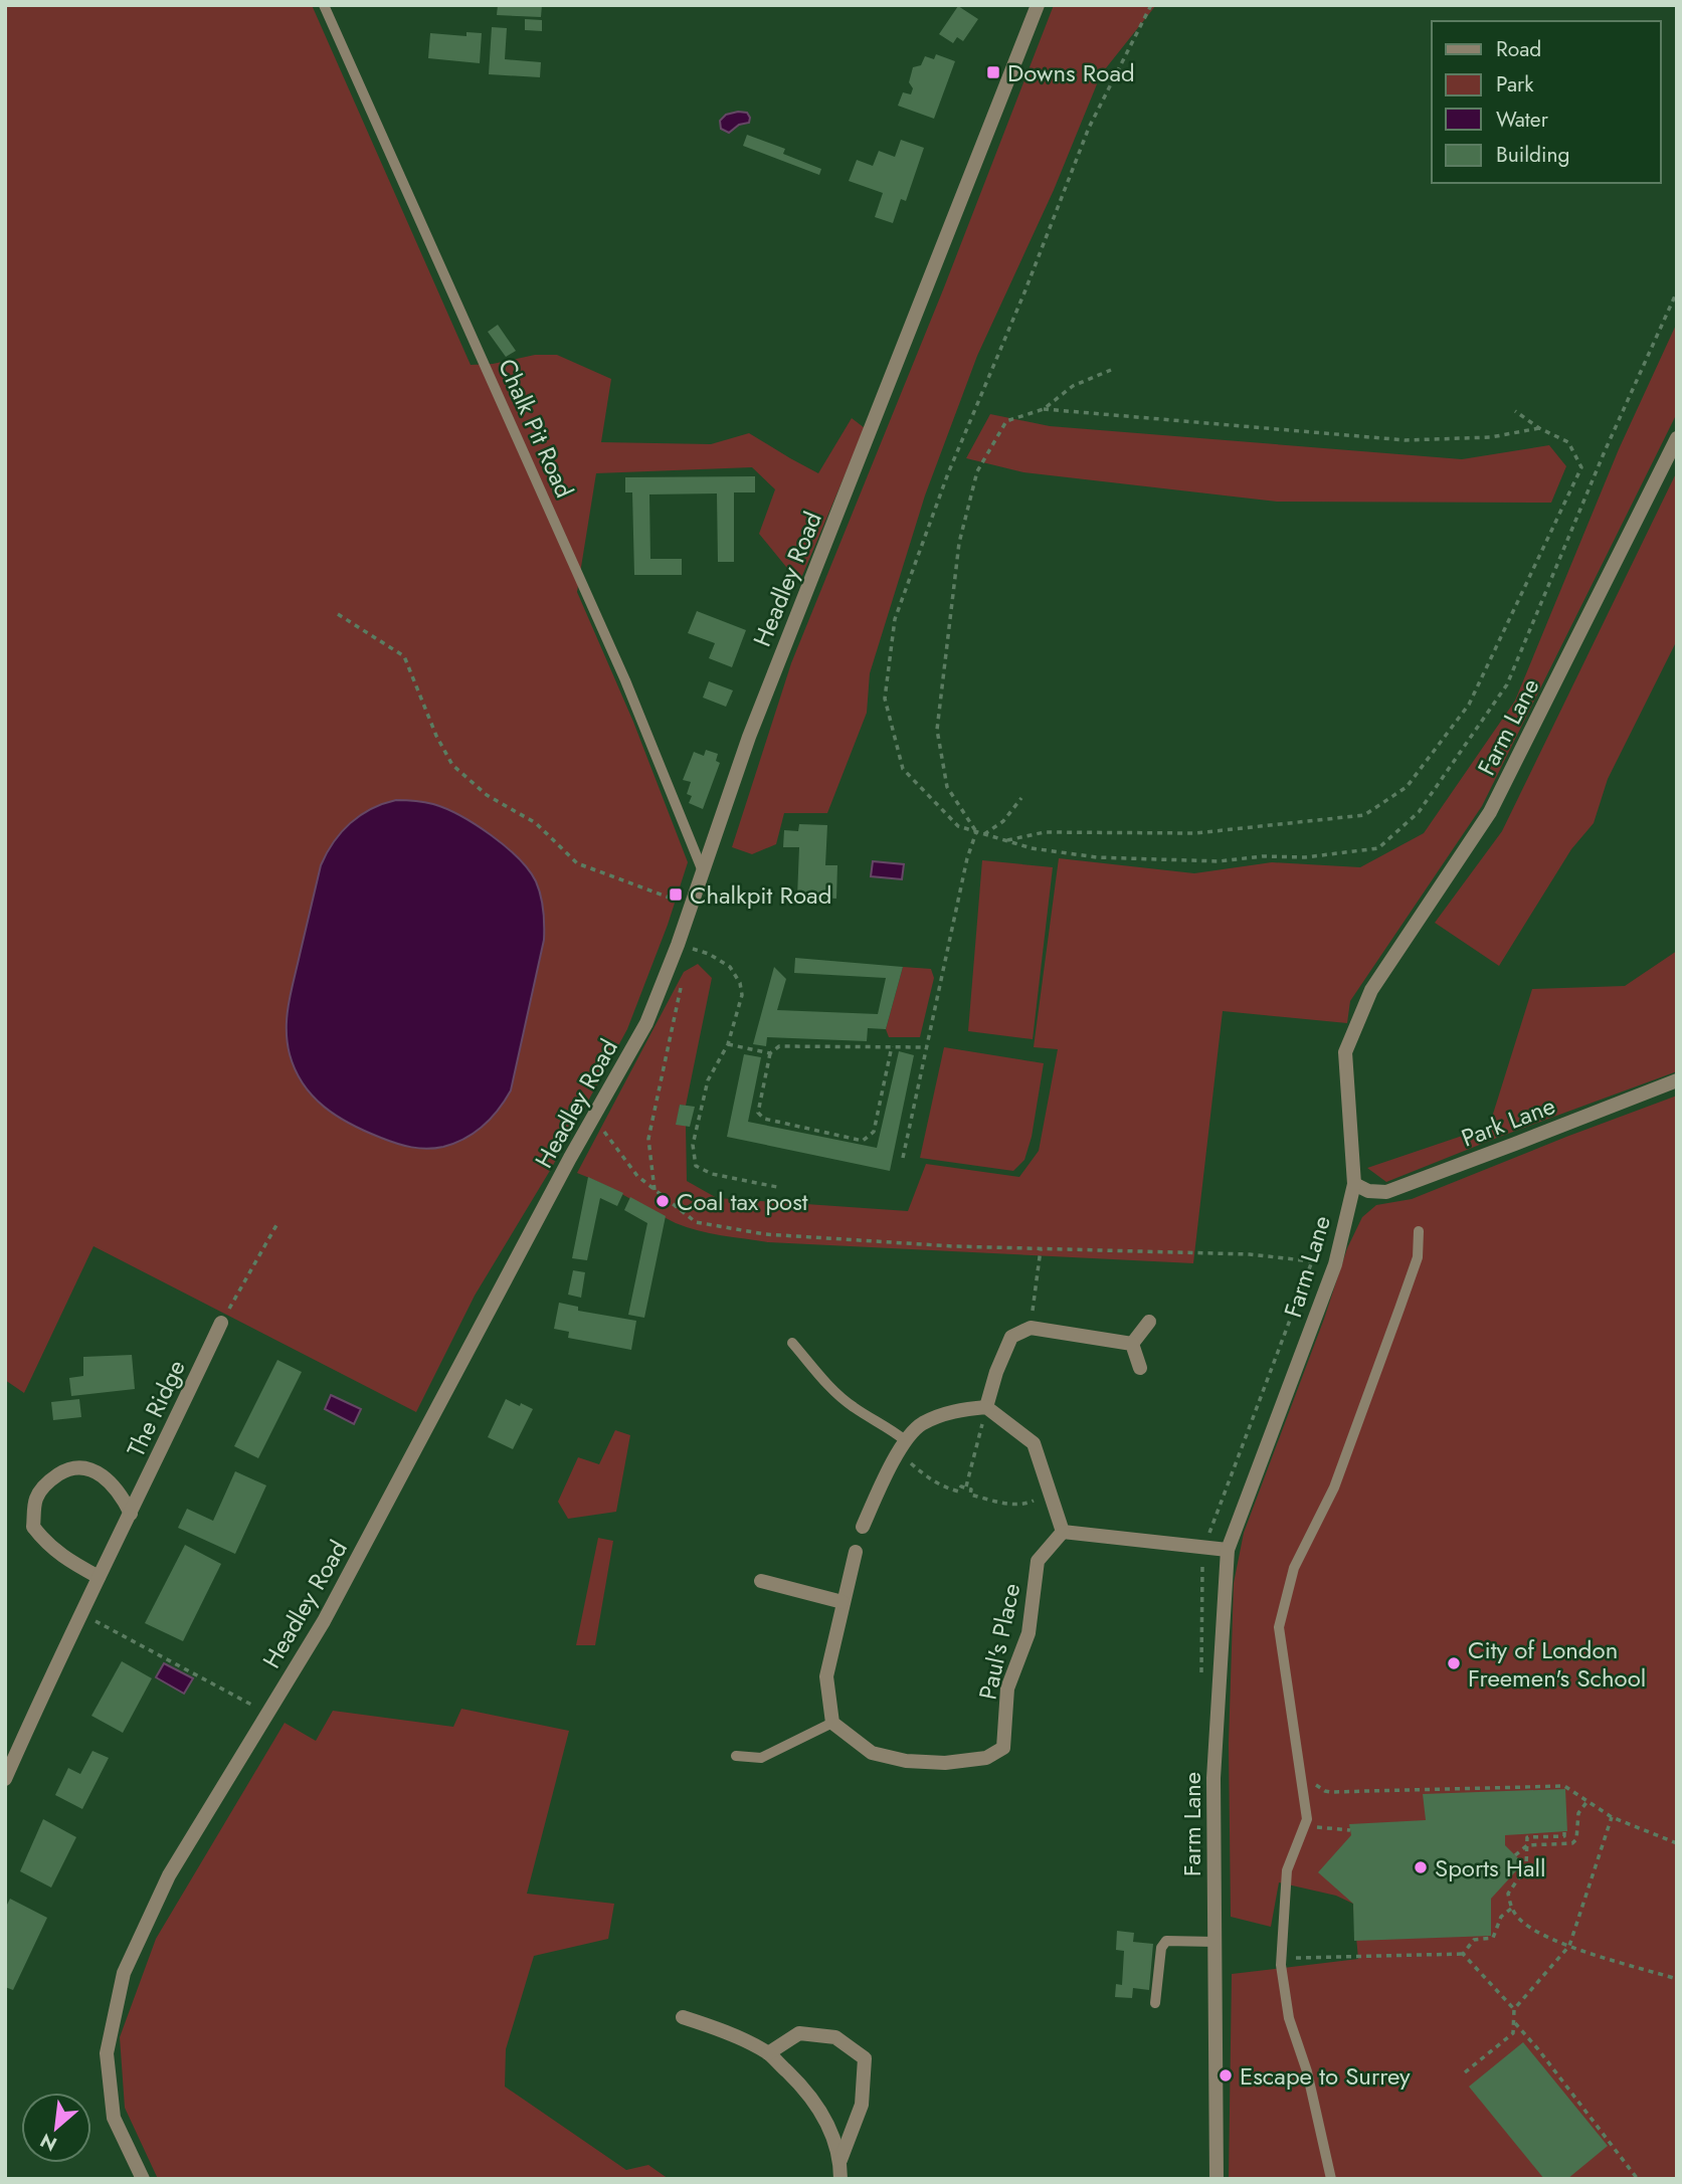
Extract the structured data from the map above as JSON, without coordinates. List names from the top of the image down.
{
  "streets": {
    "street": [
      "Headley Road",
      "Farm Lane",
      "Park Lane",
      "The Ridge",
      "Paul's Place"
    ],
    "lane": ["Chalk Pit Road"]
  },
  "crossings": [
    ["Chalk Pit Road", "Headley Road"],
    ["Farm Lane", "Park Lane"]
  ],
  "places": {
    "transit": ["Downs Road", "Chalkpit Road"],
    "other": [
      "Coal tax post",
      "City of London Freemen's School",
      "Sports Hall",
      "Escape to Surrey"
    ]
  },
  "legend": [
    "Road",
    "Park",
    "Water",
    "Building"
  ],
  "north": "bottom left"
}
